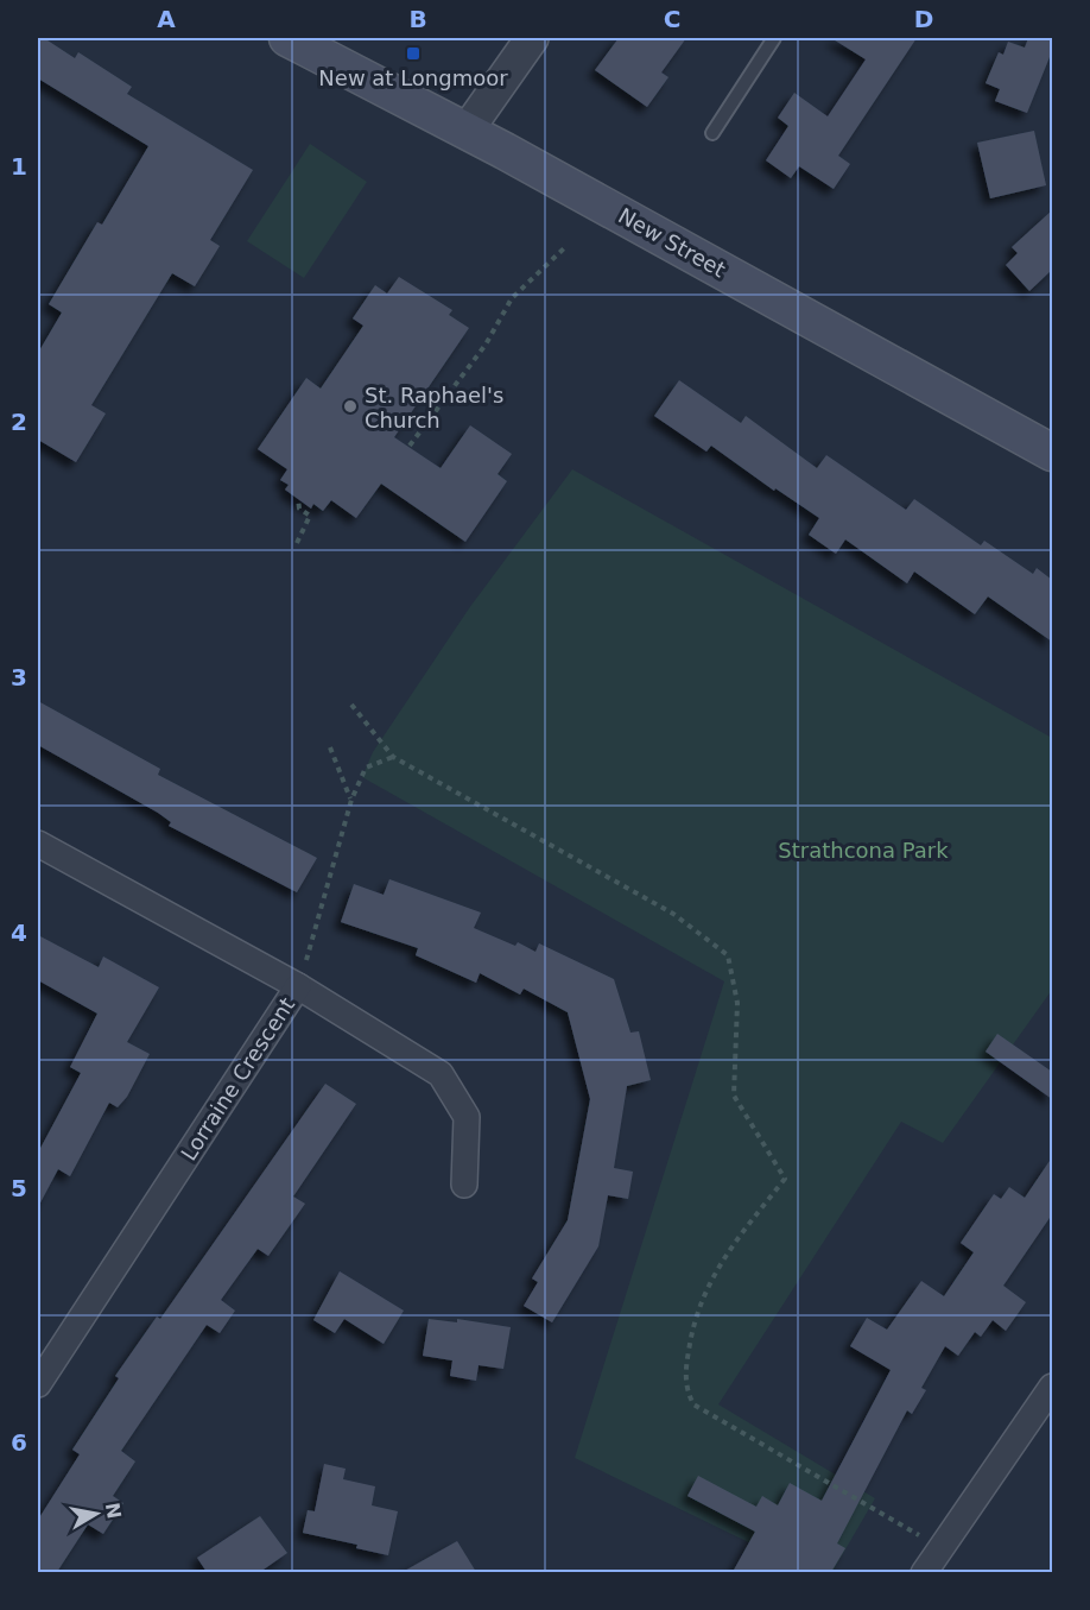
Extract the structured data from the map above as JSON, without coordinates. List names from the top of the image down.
{
  "streets": {
    "main road": ["New Street"],
    "street": ["Lorraine Crescent"]
  },
  "parks": ["Strathcona Park"],
  "places": {
    "transit": ["New at Longmoor"],
    "other": ["St. Raphael's Church"]
  },
  "north": "right",
  "grid": {
    "columns": [
      "A",
      "B",
      "C",
      "D"
    ],
    "rows": [
      "1",
      "2",
      "3",
      "4",
      "5",
      "6"
    ]
  }
}
